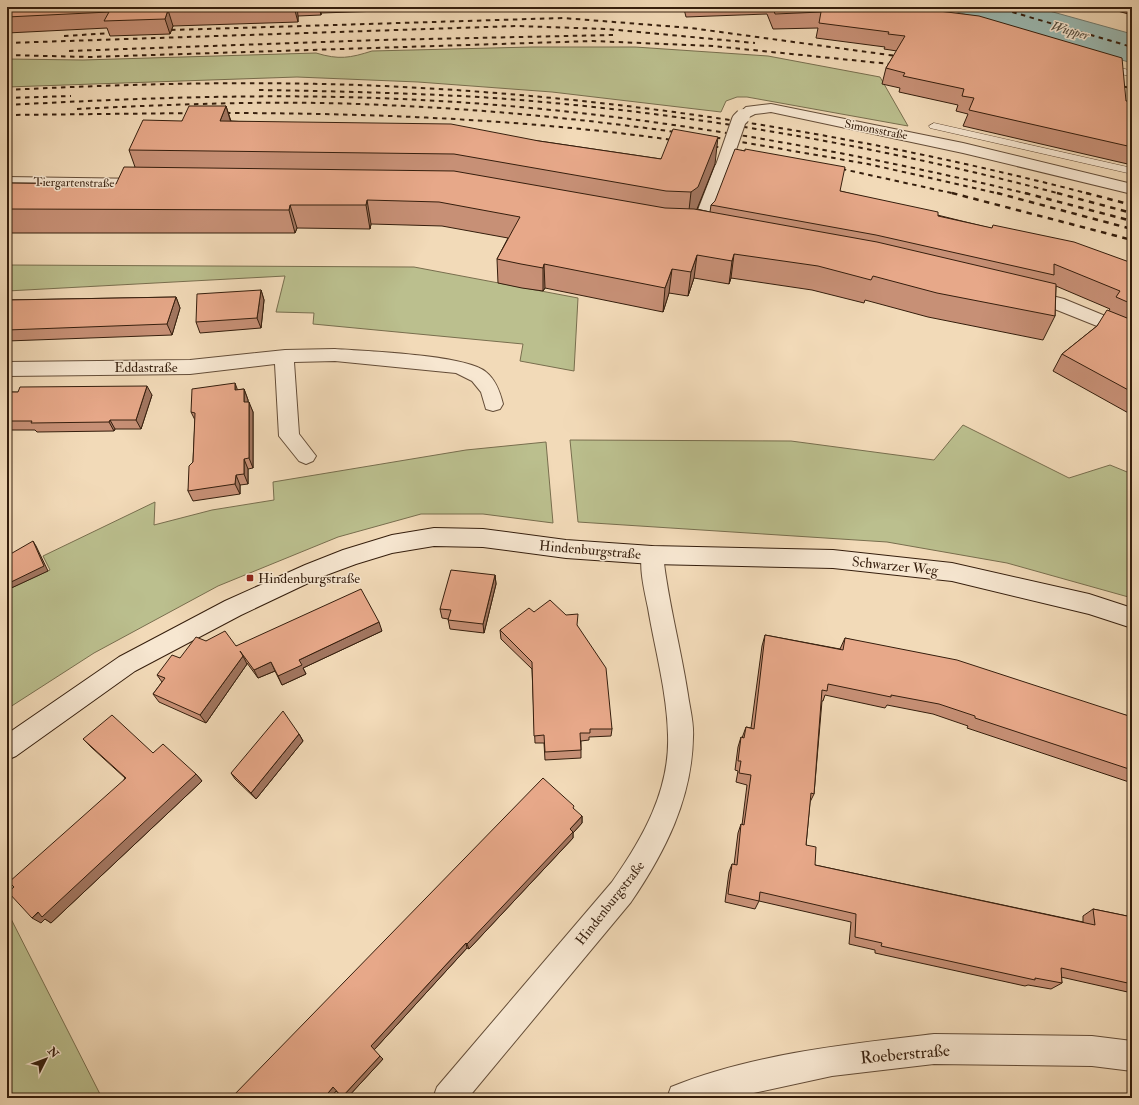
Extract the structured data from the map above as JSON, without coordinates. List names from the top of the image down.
{
  "streets": {
    "street": [
      "Simonsstraße",
      "Tiergartenstraße",
      "Eddastraße",
      "Hindenburgstraße",
      "Schwarzer Weg",
      "Roeberstraße"
    ]
  },
  "crossings": [
    ["Hindenburgstraße", "Schwarzer Weg"]
  ],
  "water": ["Wupper"],
  "places": {
    "transit": ["Hindenburgstraße"]
  },
  "north": "top right"
}
